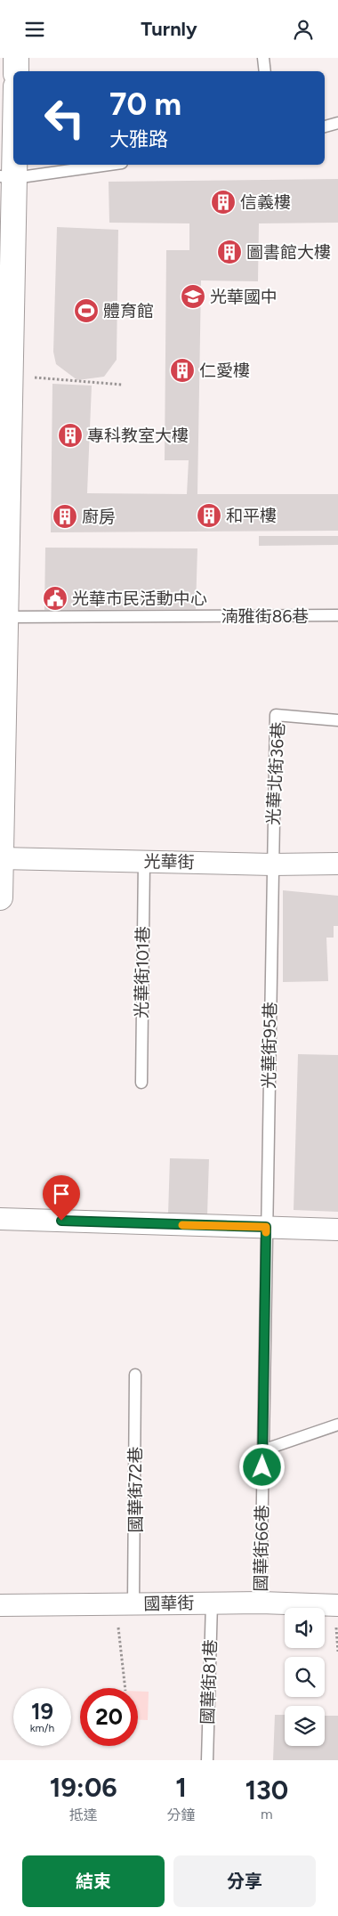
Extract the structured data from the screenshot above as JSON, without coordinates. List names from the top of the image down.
{
  "streets": {
    "street": ["光華街", "國華街"],
    "lane": [
      "湳雅街86巷",
      "光華北街36巷",
      "光華街101巷",
      "光華街95巷",
      "國華街72巷",
      "國華街66巷",
      "國華街81巷"
    ]
  },
  "crossings": [
    ["光華北街36巷", "光華街"],
    ["光華北街36巷", "光華街95巷"],
    ["光華街", "光華街101巷"],
    ["光華街", "光華街95巷"],
    ["光華街95巷", "國華街66巷"],
    ["國華街72巷", "國華街"],
    ["國華街66巷", "國華街"],
    ["國華街", "國華街81巷"]
  ],
  "places": {
    "building": [
      "信義樓",
      "圖書館大樓",
      "仁愛樓",
      "專科教室大樓",
      "和平樓",
      "廚房"
    ],
    "school or university": ["光華國中"],
    "sports": ["體育館"],
    "public building": ["光華市民活動中心"]
  },
  "page": {
    "header": "Turnly",
    "turn": ["70 m", "大雅路"],
    "speed": "19 km/h",
    "limit": "20",
    "eta": [
      "19:06",
      "抵達",
      "1",
      "分鐘",
      "130",
      "m"
    ],
    "buttons": ["結束", "分享"]
  }
}
